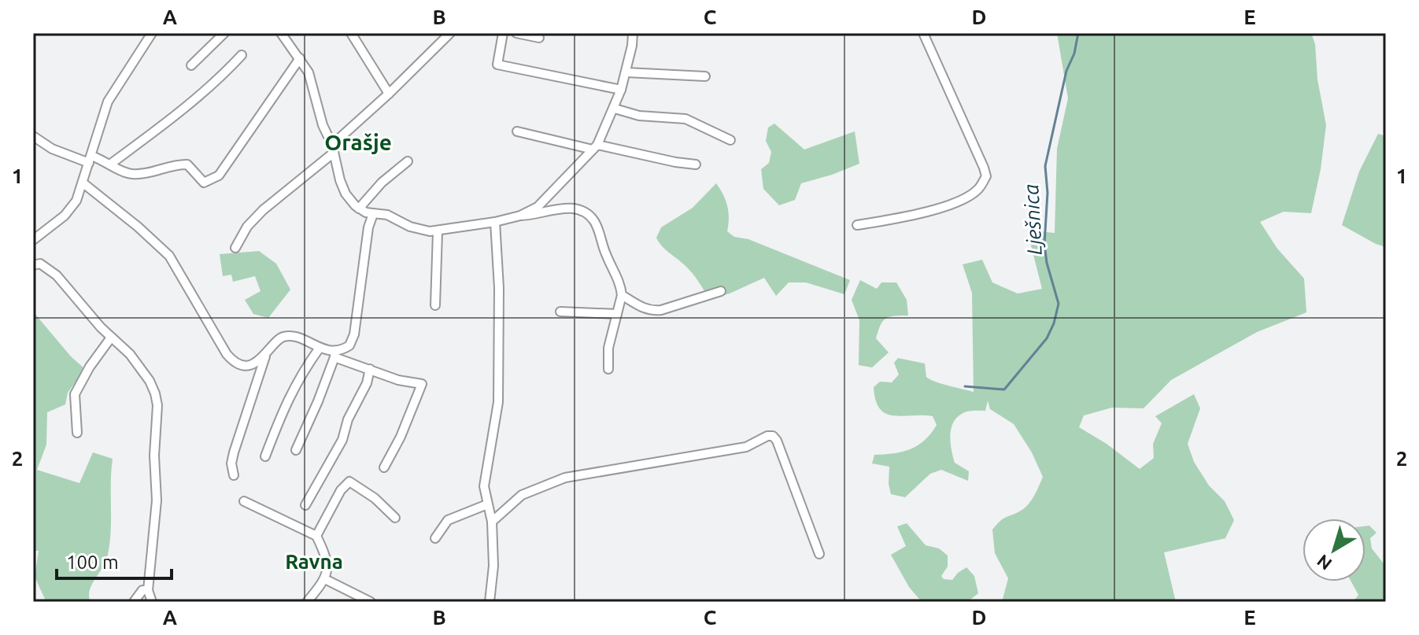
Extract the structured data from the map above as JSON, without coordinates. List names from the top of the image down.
{
  "districts": ["Orašje", "Ravna"],
  "water": ["Lješnica"],
  "scale_bar": "100 m",
  "north": "bottom left",
  "grid": {
    "columns": [
      "A",
      "B",
      "C",
      "D",
      "E"
    ],
    "rows": ["1", "2"]
  }
}
